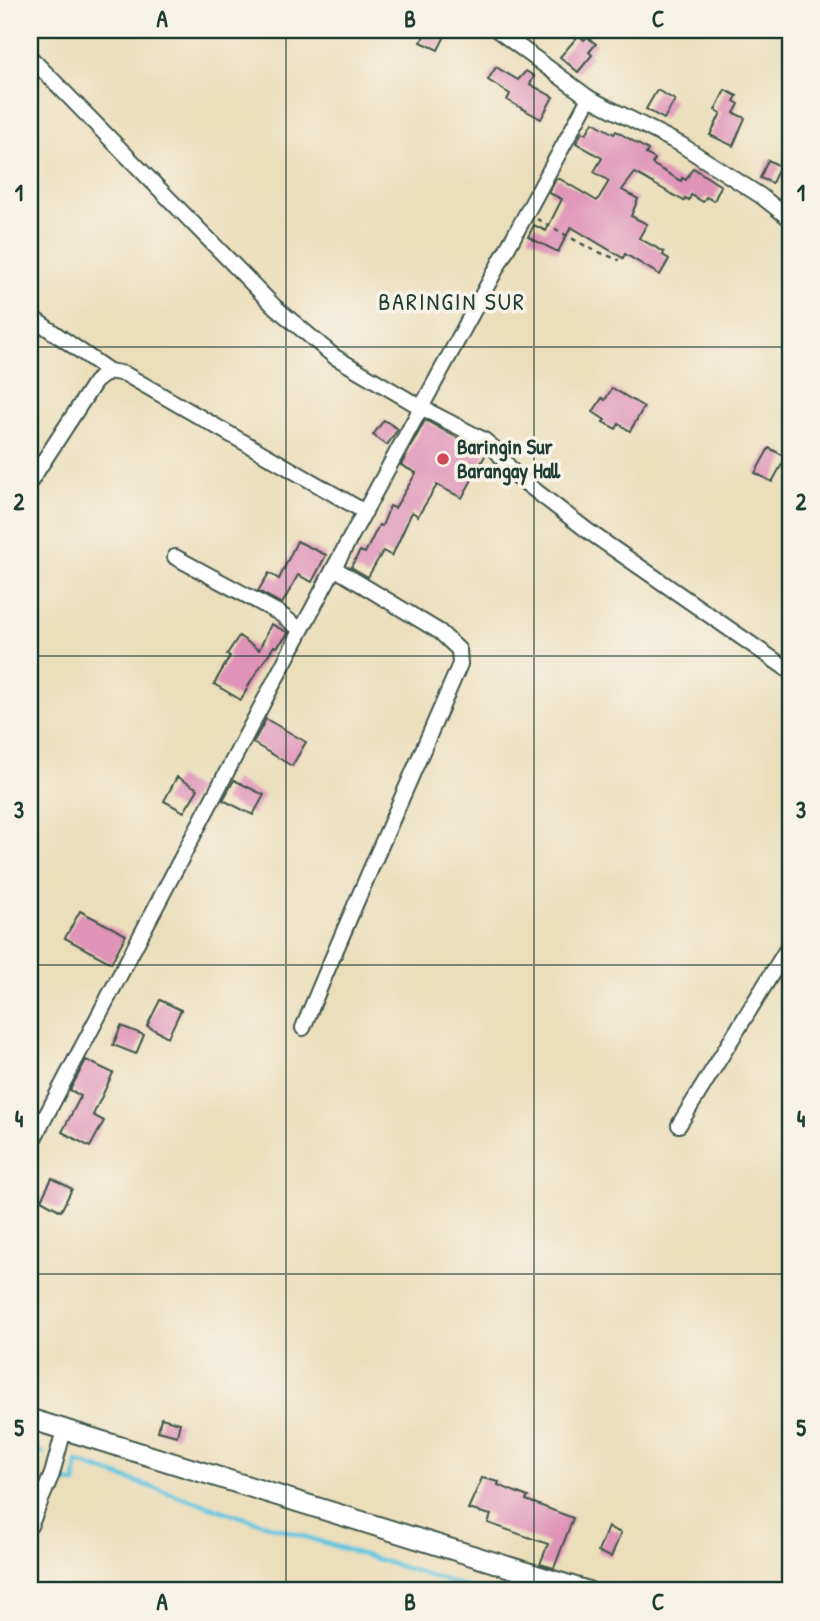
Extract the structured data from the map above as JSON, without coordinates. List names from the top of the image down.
{
  "districts": ["BARINGIN SUR"],
  "places": ["Baringin Sur Barangay Hall"],
  "grid": {
    "columns": ["A", "B", "C"],
    "rows": [
      "1",
      "2",
      "3",
      "4",
      "5"
    ]
  }
}
